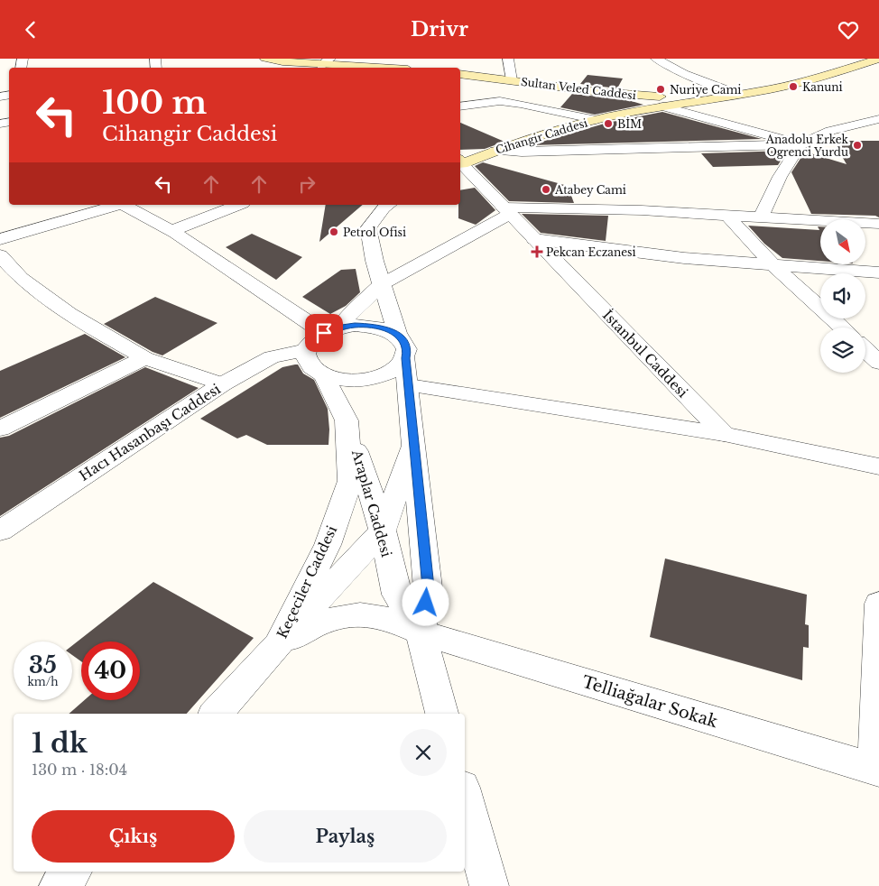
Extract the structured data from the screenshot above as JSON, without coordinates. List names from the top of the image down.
{
  "streets": {
    "main road": ["Sultan Veled Caddesi", "Cihangir Caddesi"],
    "street": [
      "İstanbul Caddesi",
      "Hacı Hasanbaşı Caddesi",
      "Araplar Caddesi",
      "Keçeciler Caddesi",
      "Telliağalar Sokak"
    ]
  },
  "crossings": [
    ["Sultan Veled Caddesi", "Cihangir Caddesi"],
    ["Hacı Hasanbaşı Caddesi", "Araplar Caddesi"],
    ["Hacı Hasanbaşı Caddesi", "Keçeciler Caddesi"],
    ["Araplar Caddesi", "Keçeciler Caddesi"],
    ["Araplar Caddesi", "Telliağalar Sokak"],
    ["Keçeciler Caddesi", "Telliağalar Sokak"]
  ],
  "places": {
    "other": [
      "Kanuni",
      "Nuriye Cami",
      "BİM",
      "Anadolu Erkek Ogrenci Yurdu",
      "Atabey Cami",
      "Petrol Ofisi"
    ],
    "health": ["Pekcan Eczanesi"]
  },
  "north": "bottom right",
  "page": {
    "header": "Drivr",
    "turn": ["100 m", "Cihangir Caddesi"],
    "speed": "35 km/h",
    "limit": "40",
    "heading": ["1 dk", "130 m · 18:04"],
    "buttons": ["Çıkış", "Paylaş"]
  }
}
